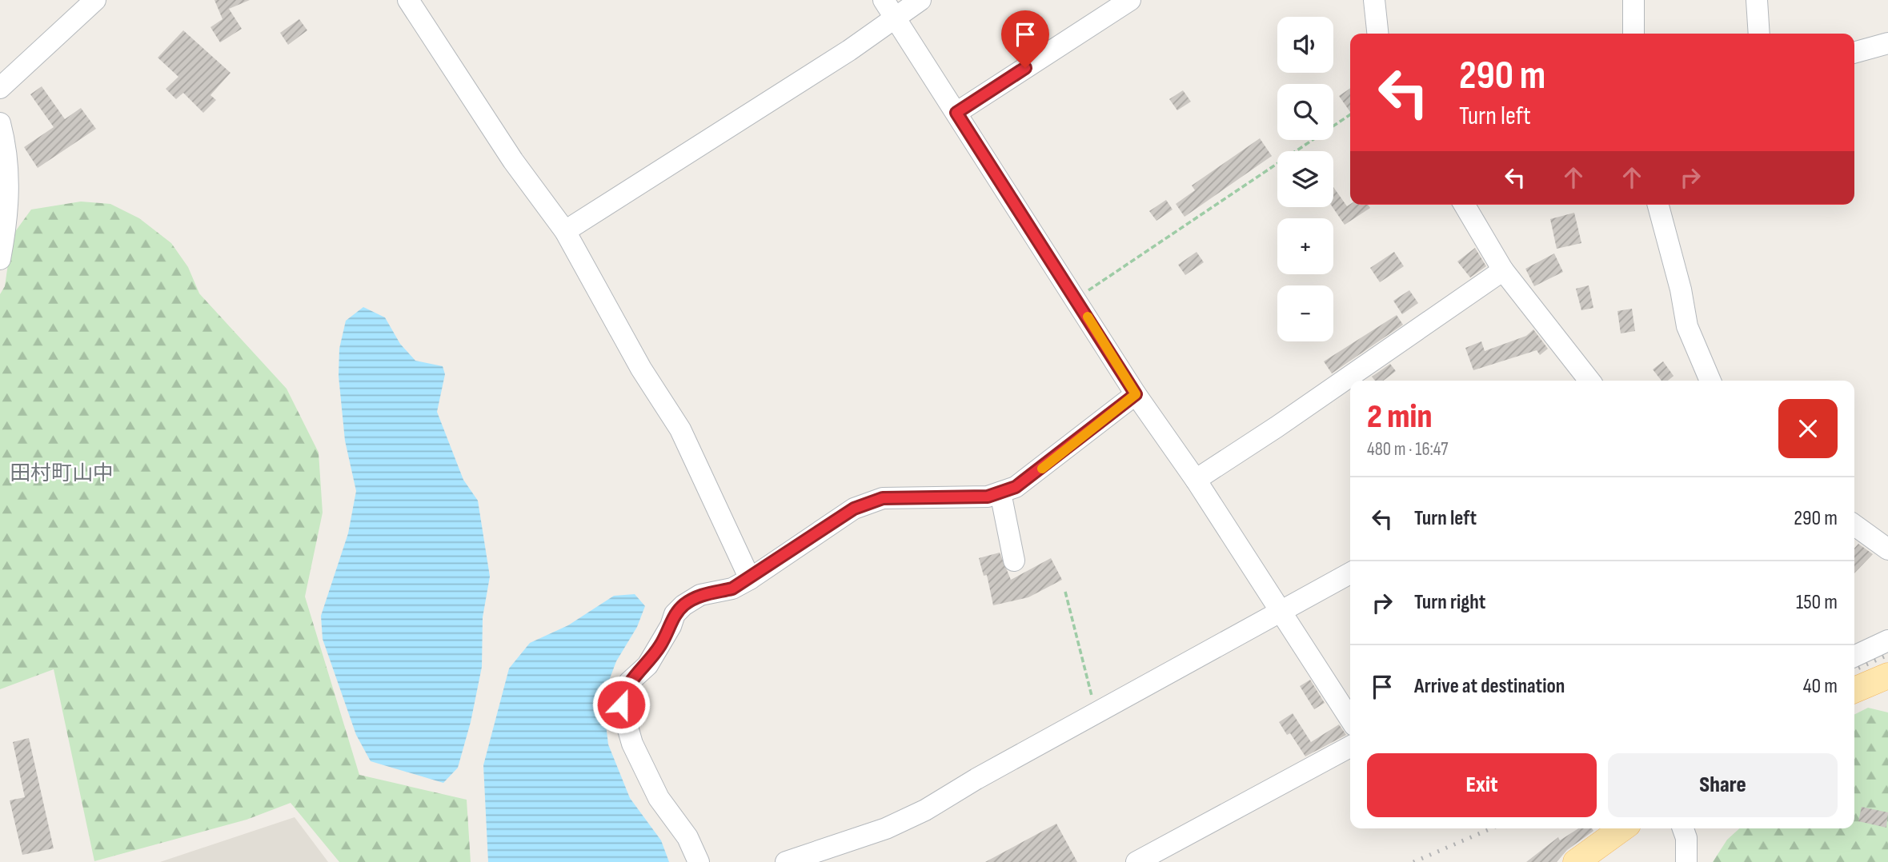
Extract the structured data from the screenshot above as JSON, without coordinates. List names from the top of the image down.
{
  "districts": ["田村町山中"],
  "page": {
    "map_buttons": ["+", "−"],
    "turn": ["290 m", "Turn left"],
    "heading": ["2 min", "480 m · 16:47"],
    "list": [
      {
        "name": "Turn left",
        "value": "290 m"
      },
      {
        "name": "Turn right",
        "value": "150 m"
      },
      {
        "name": "Arrive at destination",
        "value": "40 m"
      }
    ],
    "buttons": ["Exit", "Share"]
  }
}
